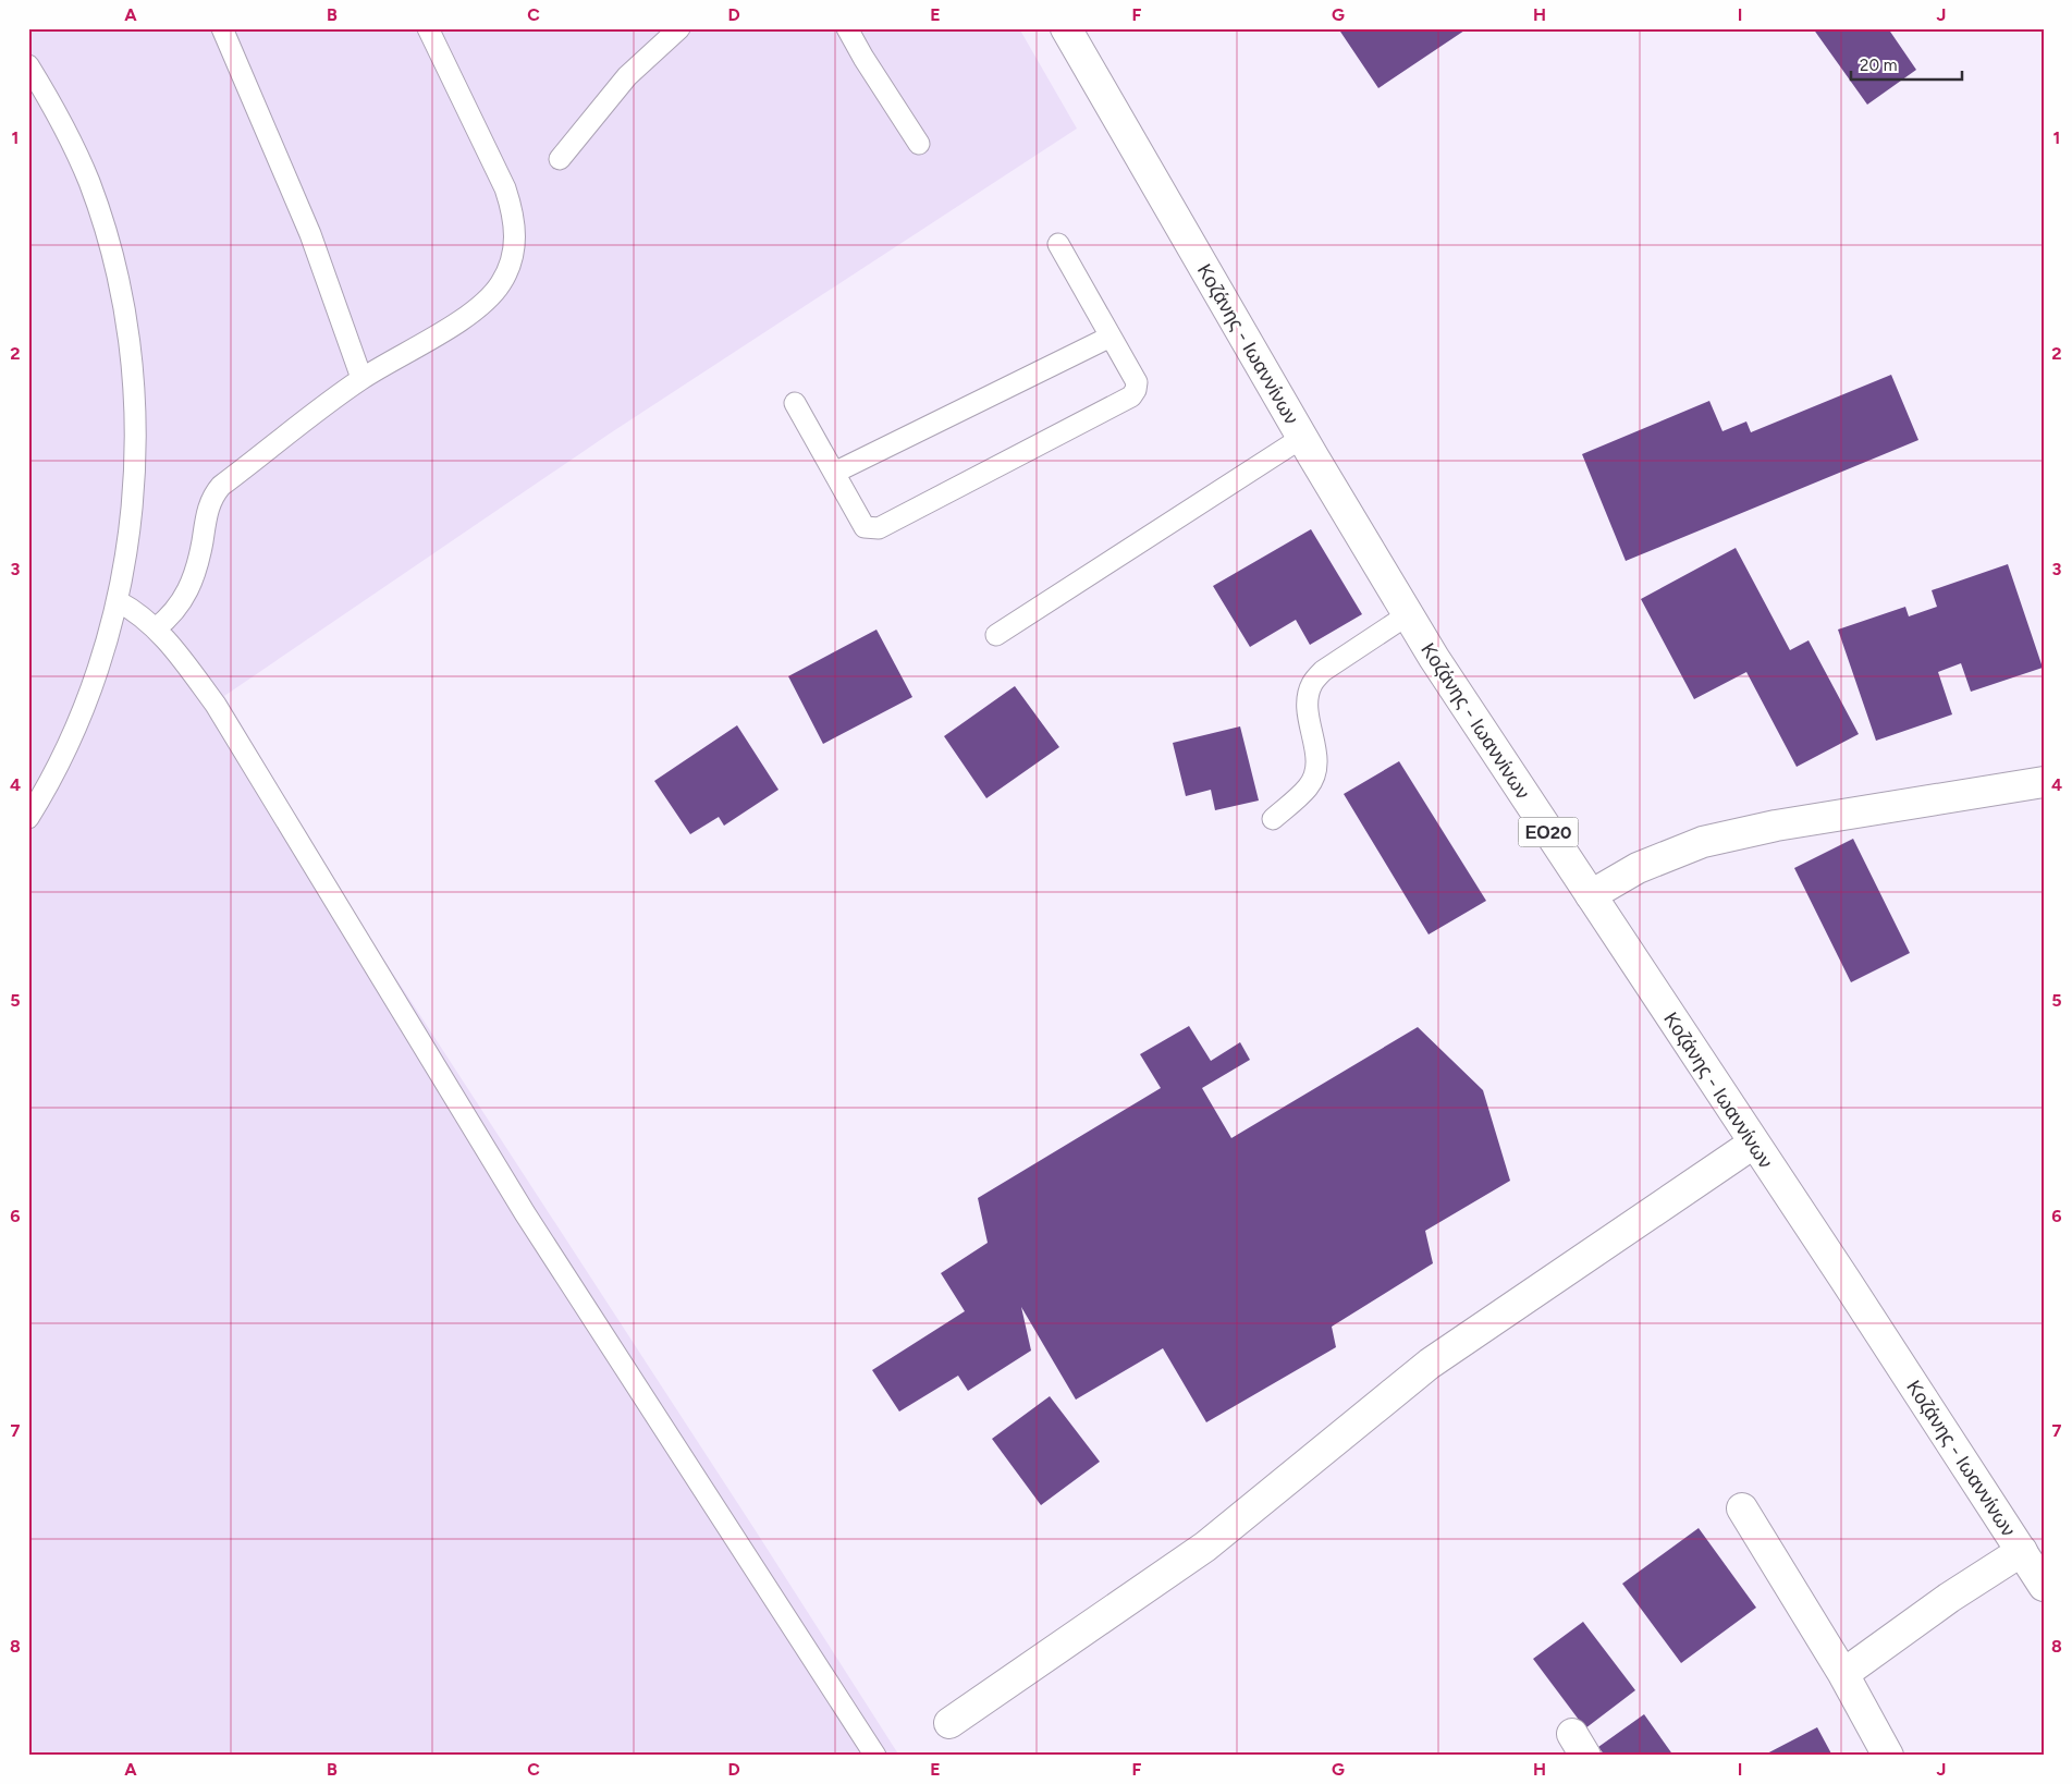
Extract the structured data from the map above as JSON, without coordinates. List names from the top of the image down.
{
  "streets": {
    "main road": ["Κοζάνης - Ιωαννίνων", "ΕΟ20"]
  },
  "scale_bar": "20 m",
  "grid": {
    "columns": [
      "A",
      "B",
      "C",
      "D",
      "E",
      "F",
      "G",
      "H",
      "I",
      "J"
    ],
    "rows": [
      "1",
      "2",
      "3",
      "4",
      "5",
      "6",
      "7",
      "8"
    ]
  }
}
